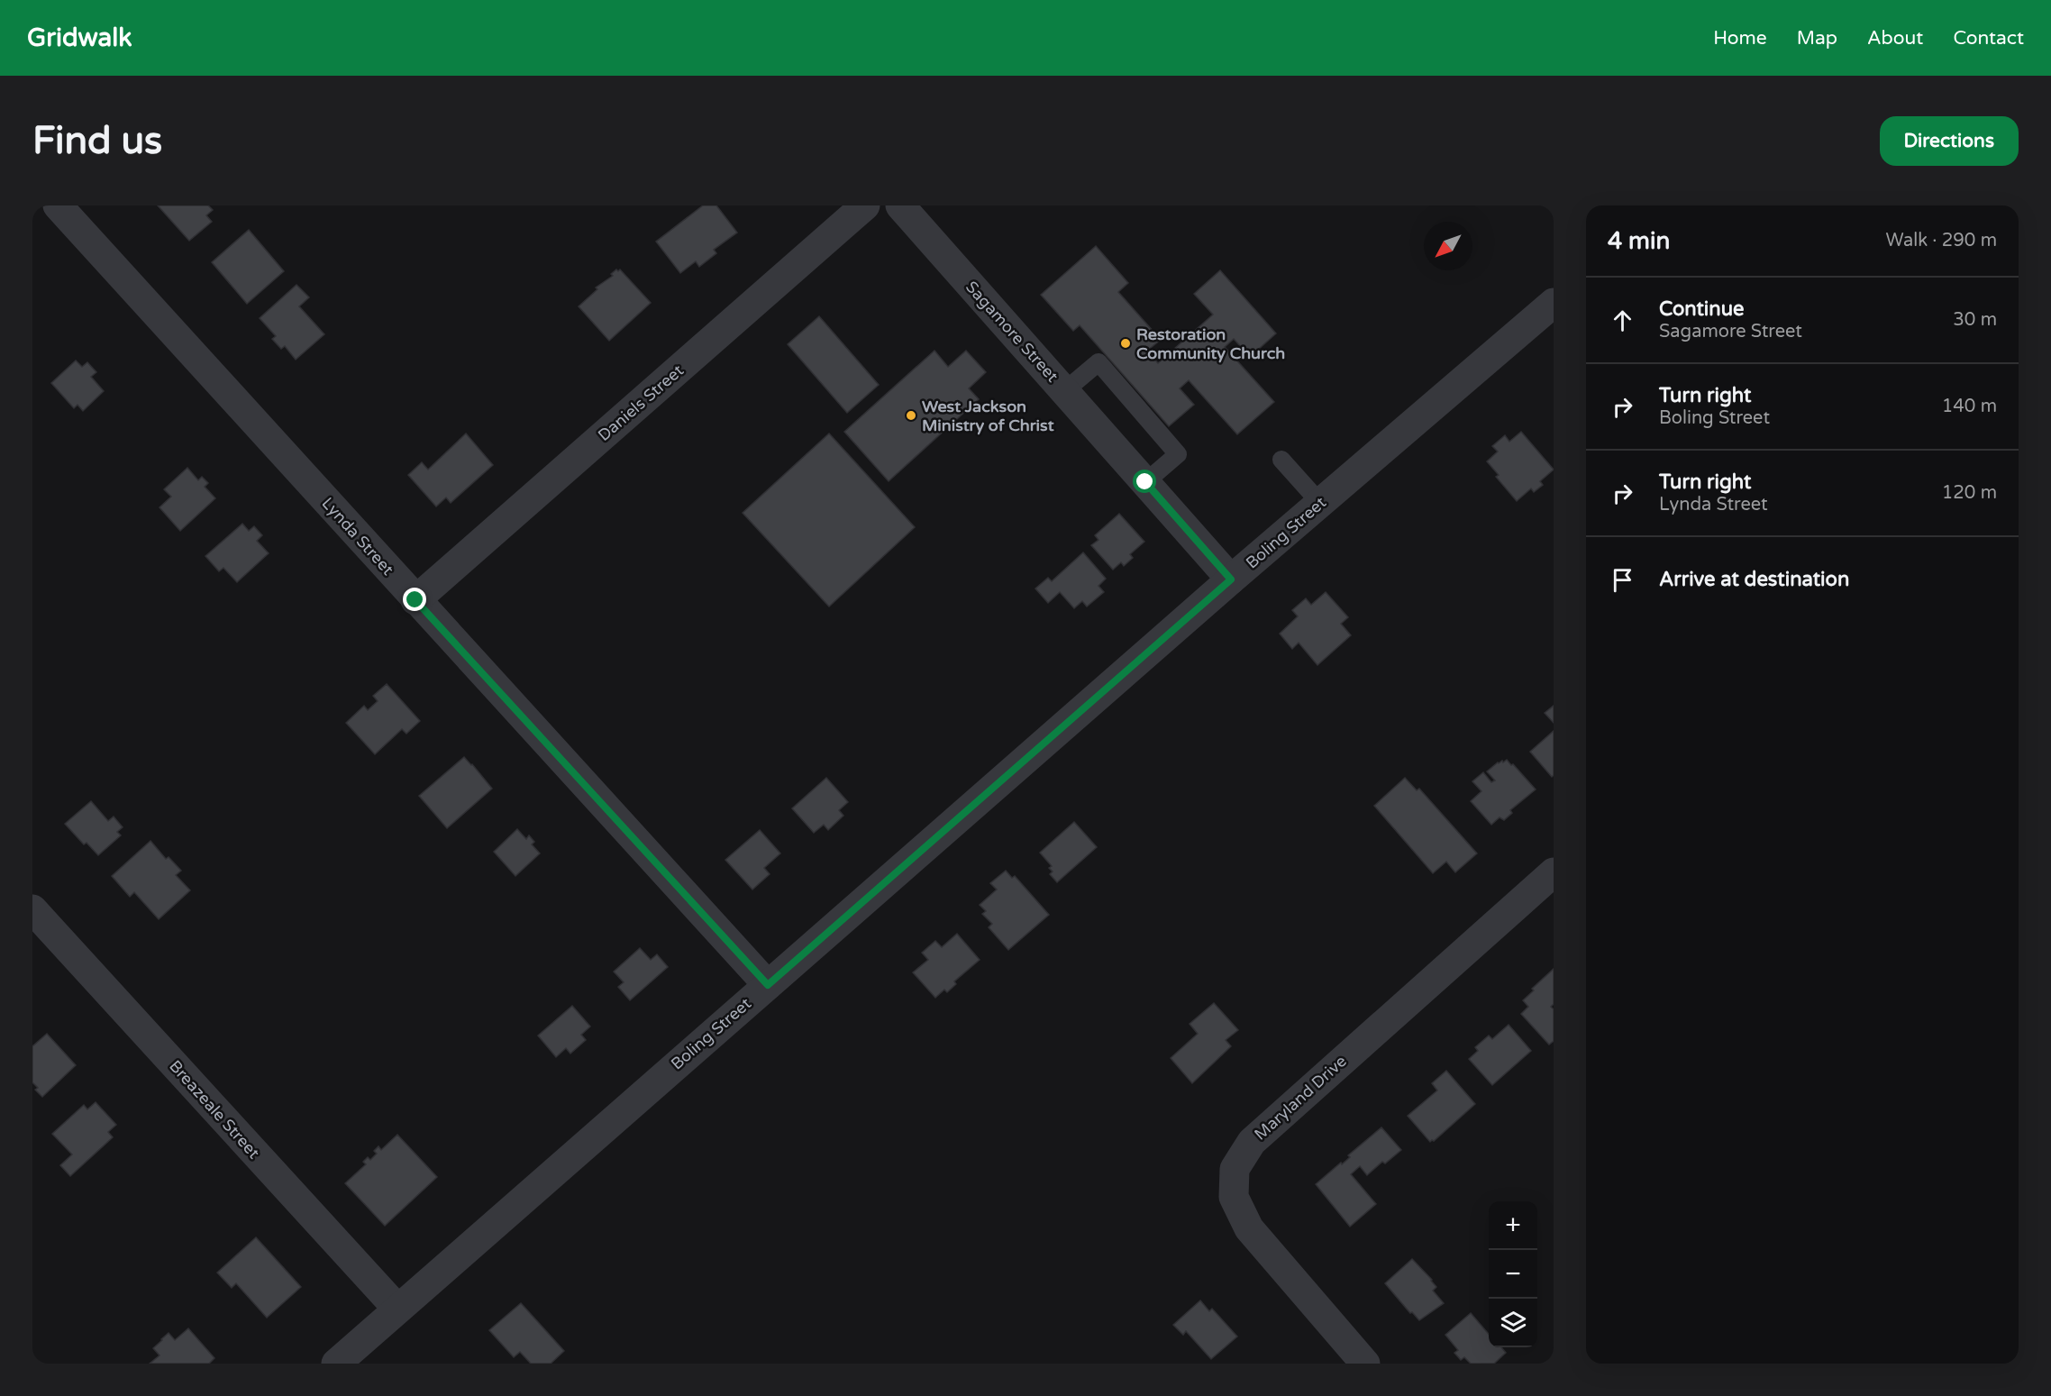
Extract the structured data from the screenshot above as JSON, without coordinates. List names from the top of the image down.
{
  "streets": {
    "street": [
      "Sagamore Street",
      "Daniels Street",
      "Boling Street",
      "Lynda Street",
      "Maryland Drive",
      "Breazeale Street"
    ]
  },
  "crossings": [
    ["Sagamore Street", "Boling Street"],
    ["Daniels Street", "Lynda Street"],
    ["Boling Street", "Lynda Street"],
    ["Boling Street", "Breazeale Street"]
  ],
  "places": ["Restoration Community Church", "West Jackson Ministry of Christ"],
  "north": "bottom left",
  "page": {
    "header": "Gridwalk",
    "nav": [
      "Home",
      "Map",
      "About",
      "Contact"
    ],
    "buttons": "Directions",
    "title": "Find us",
    "heading": ["4 min", "Walk · 290 m"],
    "list": [
      ["Continue", "Sagamore Street", "30 m"],
      ["Turn right", "Boling Street", "140 m"],
      ["Turn right", "Lynda Street", "120 m"],
      "Arrive at destination"
    ],
    "map_buttons": ["+", "−"]
  }
}
